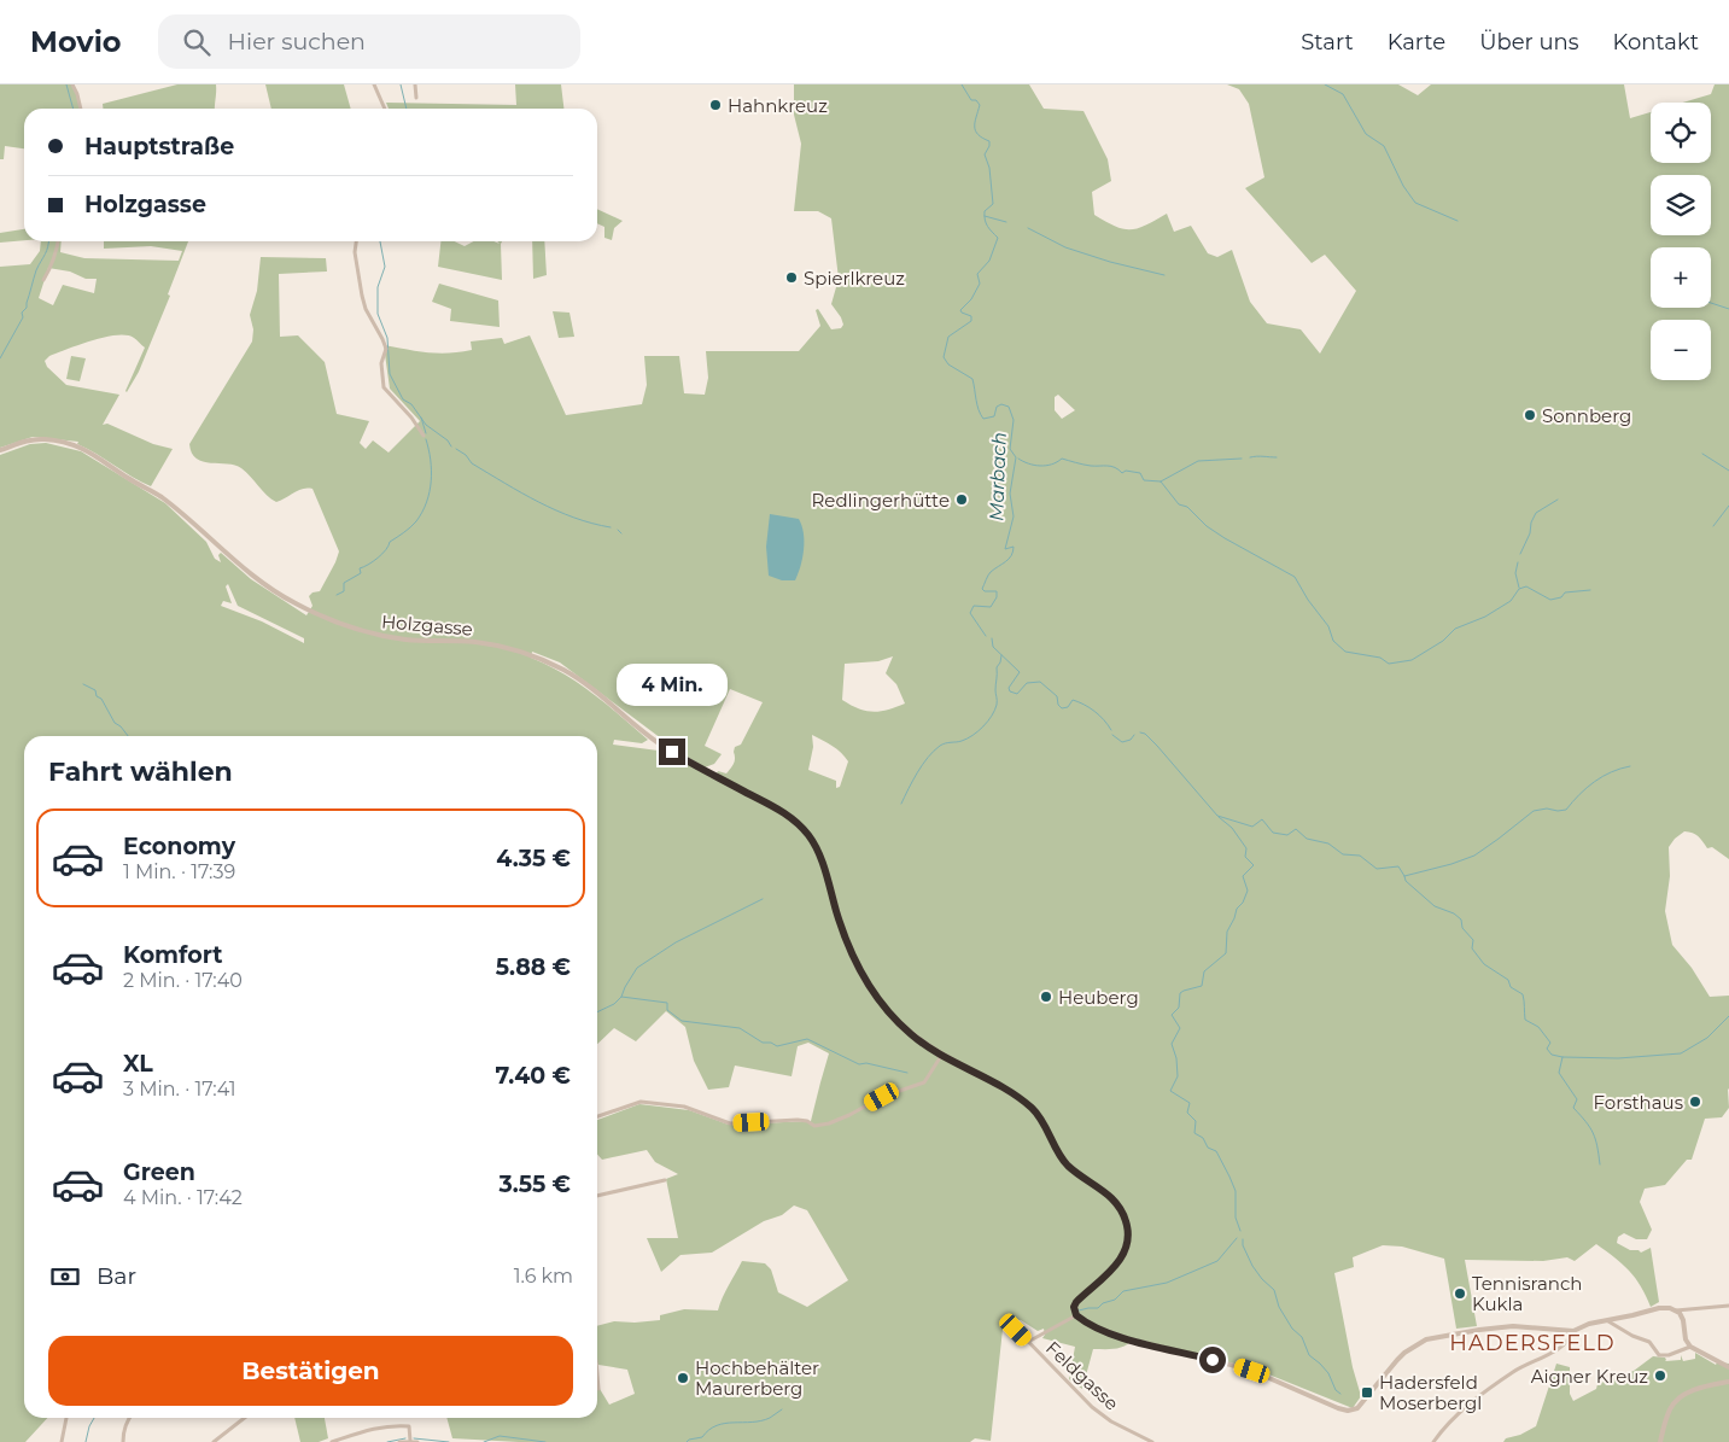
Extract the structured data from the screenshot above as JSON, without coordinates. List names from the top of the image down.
{
  "streets": {
    "street": ["Holzgasse", "Feldgasse"]
  },
  "crossings": [
    ["Holzgasse", "Feldgasse"]
  ],
  "districts": ["HADERSFELD"],
  "water": ["Marbach"],
  "places": {
    "other": [
      "Hahnkreuz",
      "Spierlkreuz",
      "Sonnberg",
      "Redlingerhütte",
      "Heuberg",
      "Forsthaus",
      "Tennisranch Kukla",
      "Aigner Kreuz",
      "Hochbehälter Maurerberg"
    ],
    "transit": ["Hadersfeld Moserbergl"]
  },
  "page": {
    "header": "Movio",
    "search": "Hier suchen",
    "nav": [
      "Start",
      "Karte",
      "Über uns",
      "Kontakt"
    ],
    "map_buttons": ["+", "−"],
    "banner": ["Hauptstraße", "Holzgasse"],
    "bubble": "4 Min.",
    "heading": "Fahrt wählen",
    "list": [
      {
        "name": "Economy",
        "note": "1 Min. · 17:39",
        "value": "4.35 €"
      },
      {
        "name": "Komfort",
        "note": "2 Min. · 17:40",
        "value": "5.88 €"
      },
      {
        "name": "XL",
        "note": "3 Min. · 17:41",
        "value": "7.40 €"
      },
      {
        "name": "Green",
        "note": "4 Min. · 17:42",
        "value": "3.55 €"
      }
    ],
    "pay": ["Bar", "1.6 km"],
    "buttons": "Bestätigen"
  }
}
